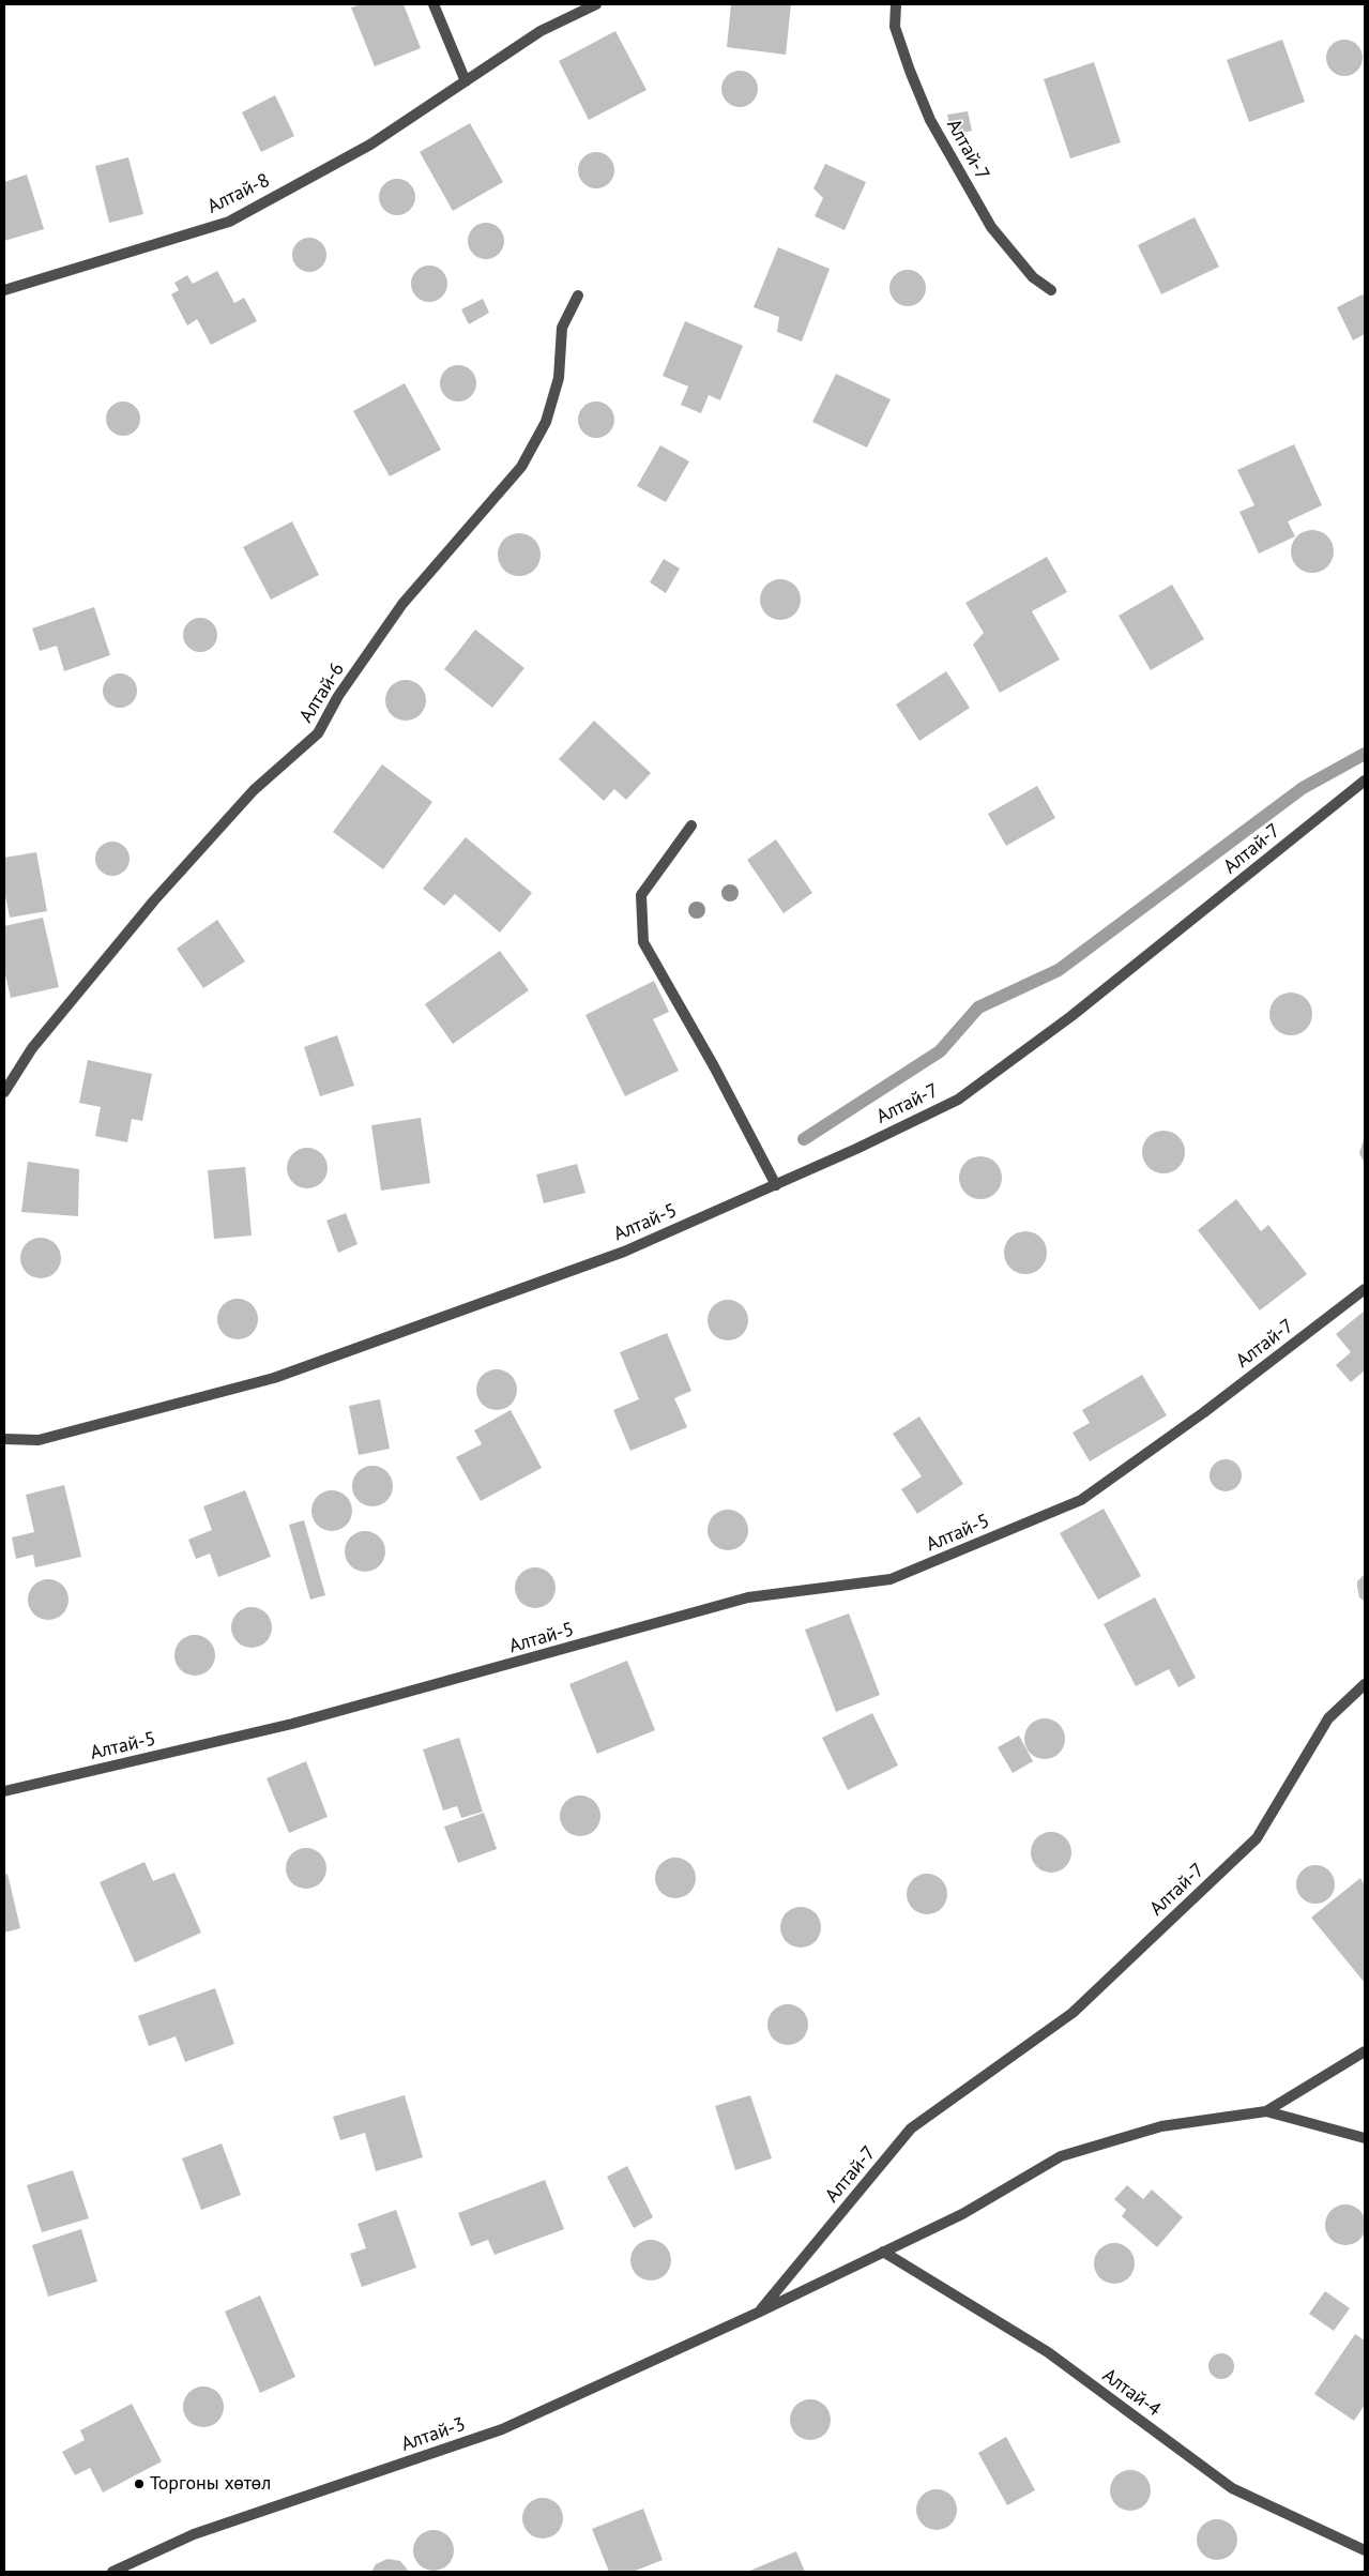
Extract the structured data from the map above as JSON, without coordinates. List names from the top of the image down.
{
  "streets": {
    "street": [
      "Алтай-7",
      "Алтай-8",
      "Алтай-6",
      "Алтай-5",
      "Алтай-4",
      "Алтай-3"
    ]
  },
  "crossings": [
    ["Алтай-7", "Алтай-5"],
    ["Алтай-7", "Алтай-3"]
  ],
  "places": ["Торгоны хөтөл"]
}
